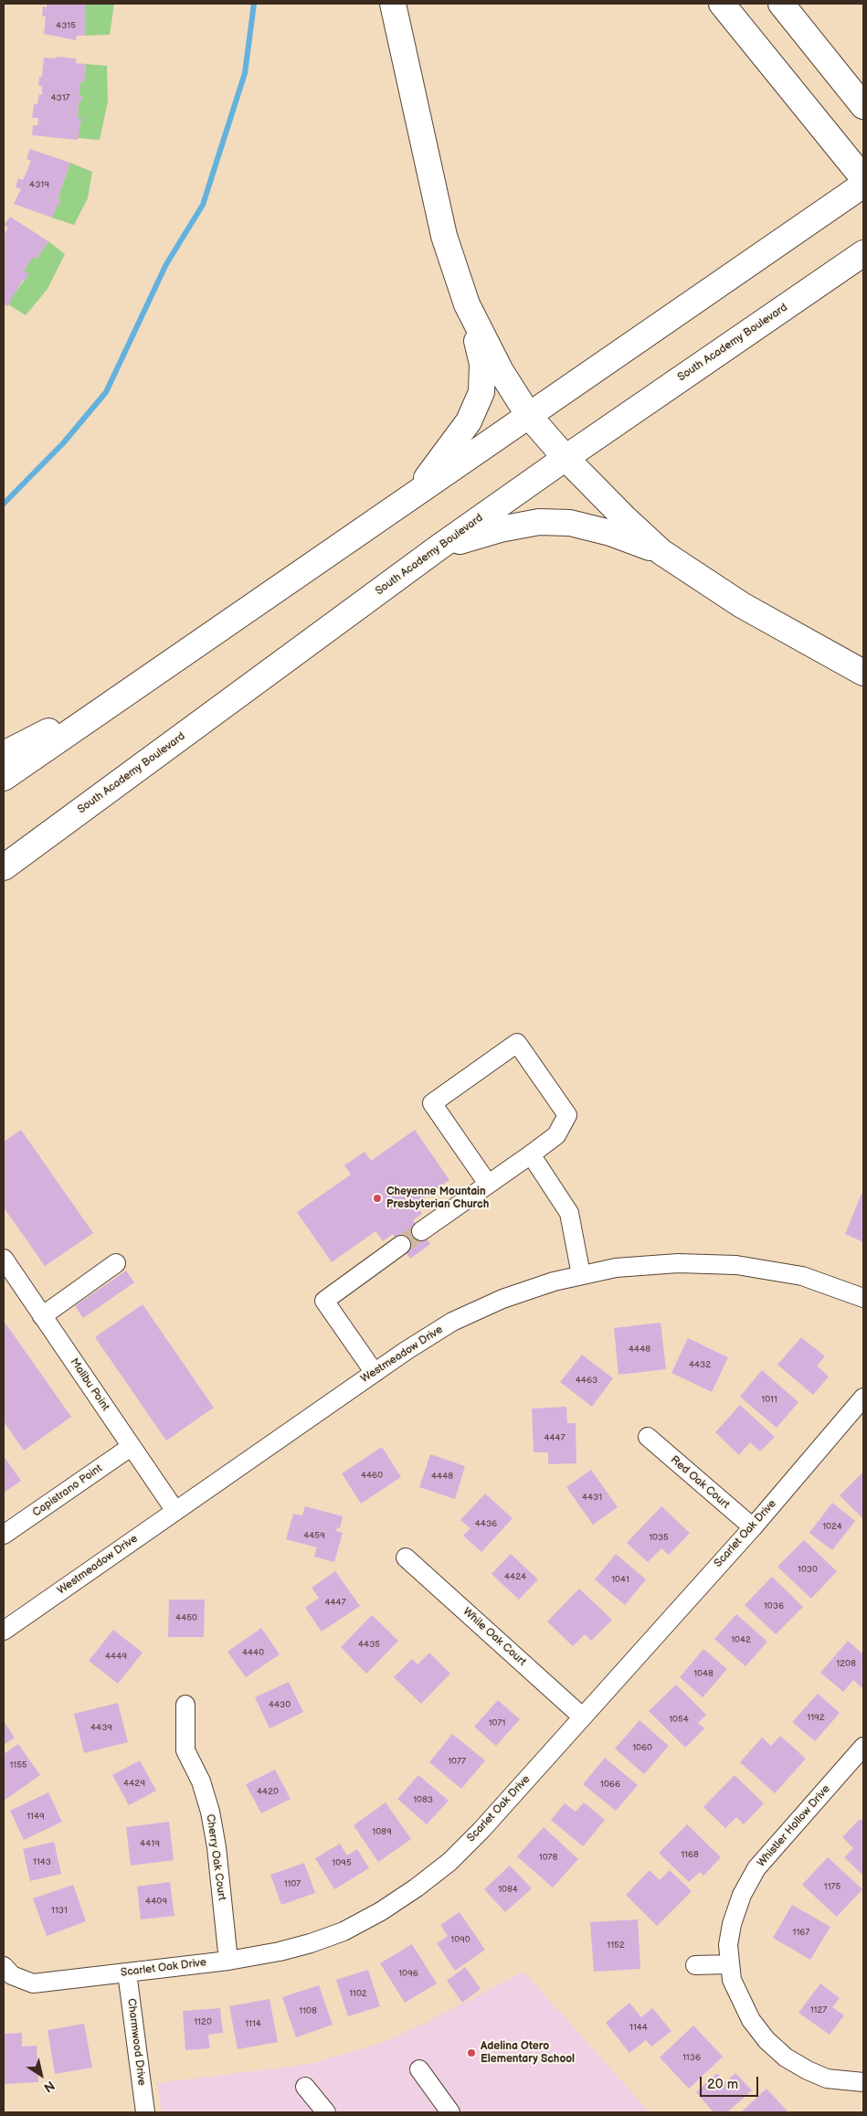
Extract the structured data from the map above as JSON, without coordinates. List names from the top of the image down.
{
  "streets": {
    "highway": ["South Academy Boulevard"],
    "street": [
      "Westmeadow Drive",
      "Malibu Point",
      "Red Oak Court",
      "Capistrano Point",
      "Scarlet Oak Drive",
      "While Oak Court",
      "Whistler Hollow Drive",
      "Cherry Oak Court",
      "Charmwood Drive"
    ]
  },
  "crossings": [
    ["Westmeadow Drive", "Malibu Point"],
    ["Malibu Point", "Capistrano Point"],
    ["Red Oak Court", "Scarlet Oak Drive"],
    ["Scarlet Oak Drive", "While Oak Court"],
    ["Scarlet Oak Drive", "Cherry Oak Court"],
    ["Scarlet Oak Drive", "Charmwood Drive"]
  ],
  "places": ["Cheyenne Mountain Presbyterian Church", "Adelina Otero Elementary School"],
  "house_numbers": [
    "4315",
    "4317",
    "4319",
    "4448",
    "4432",
    "4463",
    "1011",
    "4447",
    "4460",
    "4448",
    "4431",
    "4436",
    "1024",
    "4459",
    "1035",
    "1030",
    "4424",
    "1041",
    "4447",
    "1036",
    "4450",
    "1042",
    "4435",
    "4440",
    "4449",
    "1208",
    "1048",
    "4430",
    "1192",
    "1054",
    "1071",
    "4439",
    "1060",
    "1077",
    "1155",
    "4429",
    "1066",
    "4420",
    "1083",
    "1149",
    "1089",
    "4419",
    "1168",
    "1078",
    "1143",
    "1095",
    "1107",
    "1175",
    "1084",
    "4409",
    "1131",
    "1167",
    "1090",
    "1152",
    "1096",
    "1102",
    "1127",
    "1108",
    "1120",
    "1114",
    "1144",
    "1136"
  ],
  "scale_bar": "20 m",
  "north": "bottom right"
}
